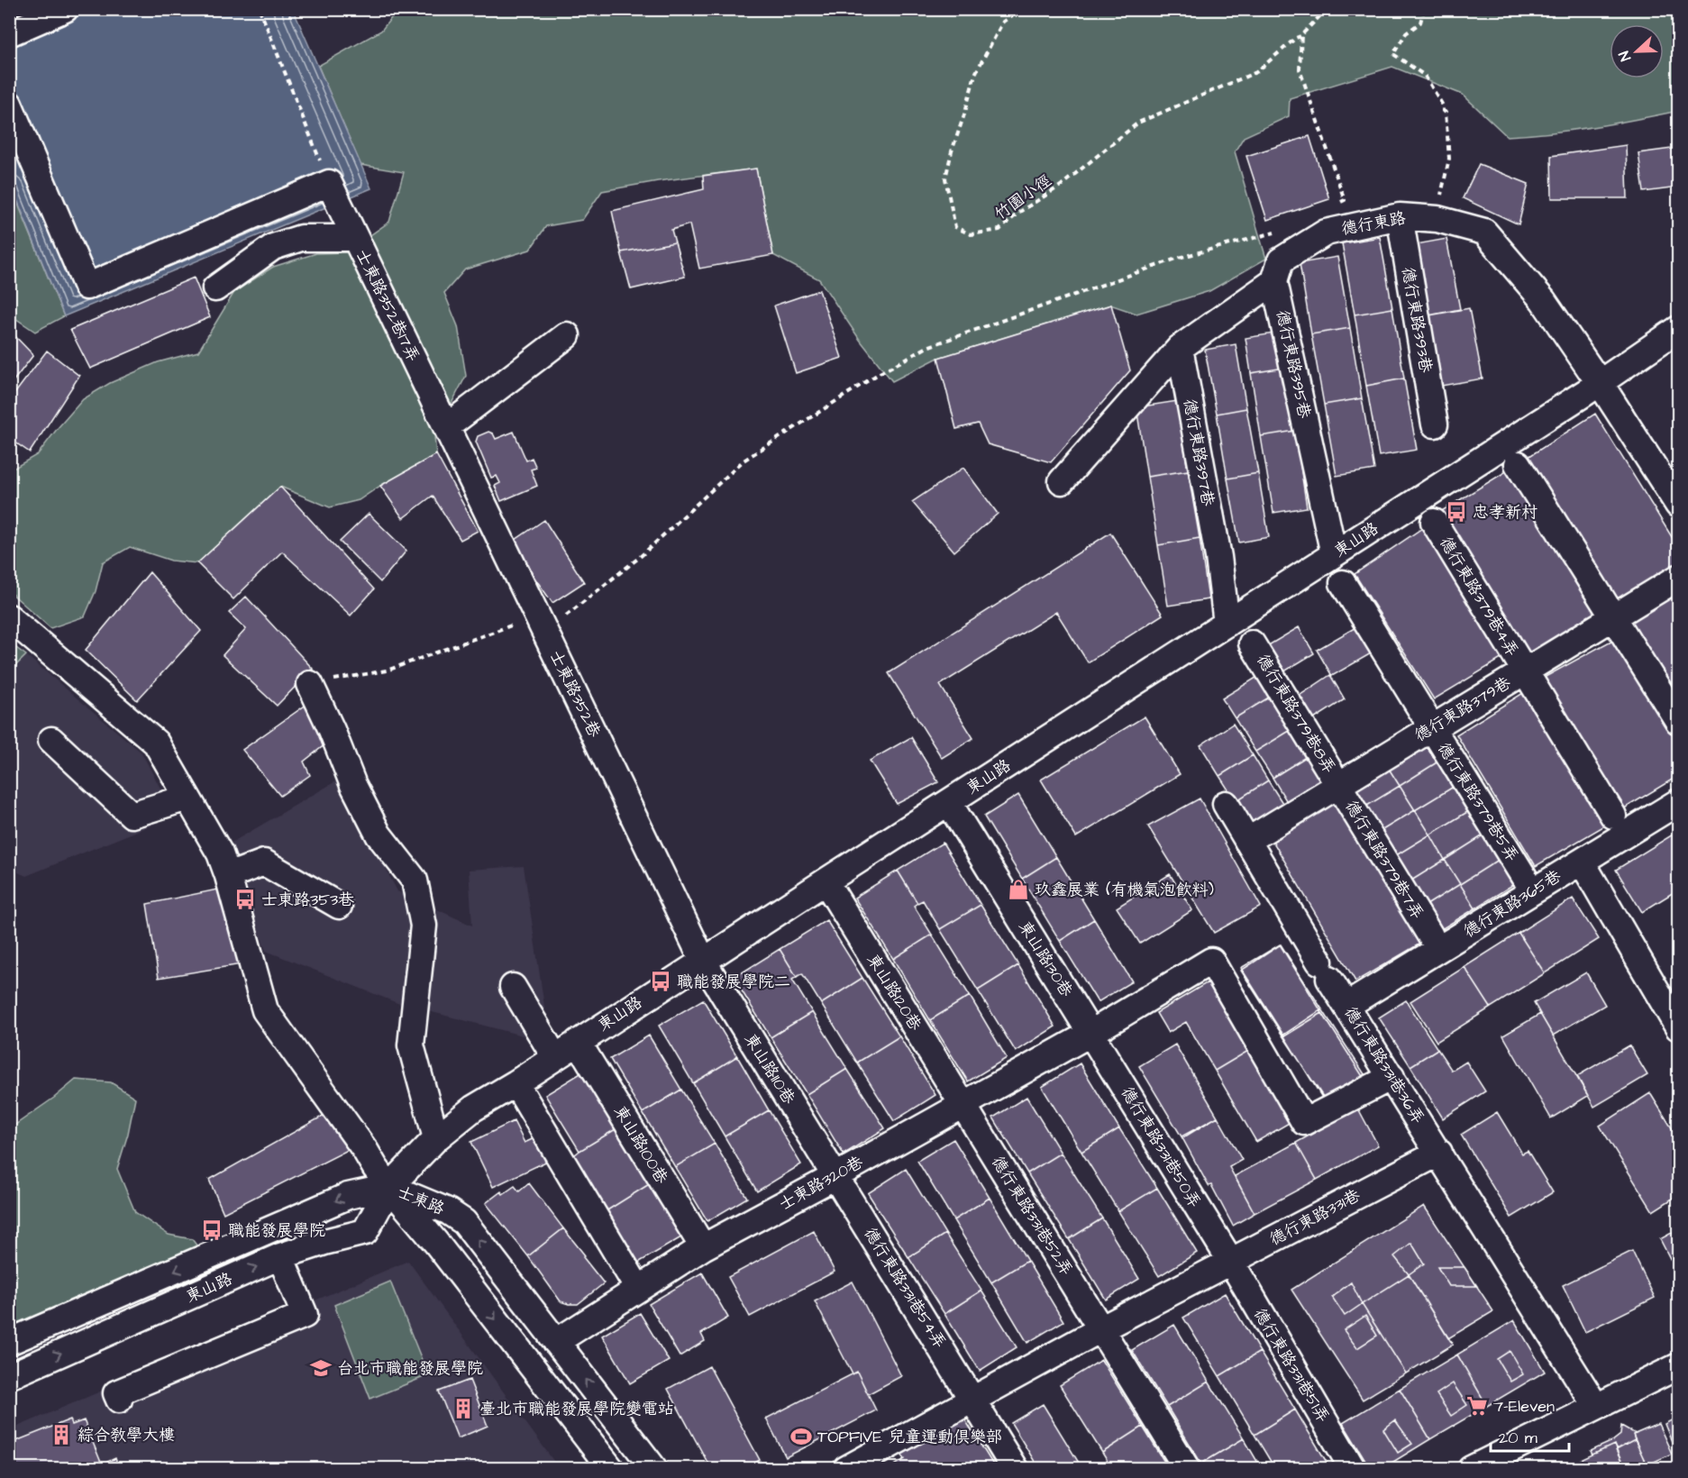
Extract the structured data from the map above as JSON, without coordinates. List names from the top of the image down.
{
  "streets": {
    "street": [
      "德行東路",
      "士東路352巷17弄",
      "德行東路393巷",
      "德行東路395巷",
      "德行東路397巷",
      "東山路",
      "德行東路379巷4弄",
      "士東路352巷",
      "德行東路379巷",
      "德行東路379巷8弄",
      "德行東路379巷5弄",
      "德行東路379巷7弄",
      "德行東路365巷",
      "東山路130巷",
      "東山路120巷",
      "德行東路331巷36弄",
      "東山路110巷",
      "東山路100巷",
      "德行東路331巷50弄",
      "士東路320巷",
      "士東路",
      "德行東路331巷52弄",
      "德行東路331巷",
      "德行東路331巷54弄",
      "德行東路331巷51弄"
    ],
    "path": ["竹園小徑"]
  },
  "crossings": [
    ["德行東路", "德行東路393巷"],
    ["德行東路", "德行東路395巷"],
    ["德行東路", "東山路"],
    ["士東路352巷17弄", "士東路352巷"],
    ["德行東路395巷", "東山路"],
    ["德行東路397巷", "東山路"],
    ["東山路", "士東路352巷"],
    ["東山路", "東山路130巷"],
    ["東山路", "東山路120巷"],
    ["東山路", "東山路110巷"],
    ["東山路", "東山路100巷"],
    ["東山路", "士東路"],
    ["德行東路379巷4弄", "德行東路379巷"],
    ["士東路352巷", "東山路110巷"],
    ["德行東路379巷", "德行東路379巷8弄"],
    ["德行東路379巷", "德行東路379巷5弄"],
    ["德行東路379巷", "德行東路379巷7弄"],
    ["德行東路379巷", "德行東路331巷36弄"],
    ["德行東路379巷8弄", "德行東路379巷7弄"],
    ["德行東路365巷", "德行東路331巷36弄"],
    ["東山路130巷", "德行東路331巷50弄"],
    ["東山路130巷", "士東路320巷"],
    ["東山路120巷", "士東路320巷"],
    ["東山路120巷", "德行東路331巷52弄"],
    ["德行東路331巷36弄", "士東路320巷"],
    ["德行東路331巷36弄", "德行東路331巷"],
    ["東山路110巷", "士東路320巷"],
    ["東山路110巷", "德行東路331巷54弄"],
    ["東山路100巷", "士東路320巷"],
    ["德行東路331巷50弄", "士東路320巷"],
    ["德行東路331巷50弄", "德行東路331巷"],
    ["德行東路331巷50弄", "德行東路331巷51弄"],
    ["士東路320巷", "士東路"],
    ["士東路320巷", "德行東路331巷52弄"],
    ["士東路320巷", "德行東路331巷54弄"],
    ["德行東路331巷52弄", "德行東路331巷"],
    ["德行東路331巷", "德行東路331巷54弄"],
    ["德行東路331巷", "德行東路331巷51弄"]
  ],
  "places": {
    "bus stop": [
      "忠孝新村",
      "士東路353巷",
      "職能發展學院二",
      "職能發展學院"
    ],
    "shop": ["玖鑫展業 (有機氣泡飲料)"],
    "school or university": ["台北市職能發展學院"],
    "supermarket": ["7-Eleven"],
    "building": ["臺北市職能發展學院變電站", "綜合教學大樓"],
    "sports": ["TOPFIVE 兒童運動俱樂部"]
  },
  "scale_bar": "20 m",
  "north": "left"
}
